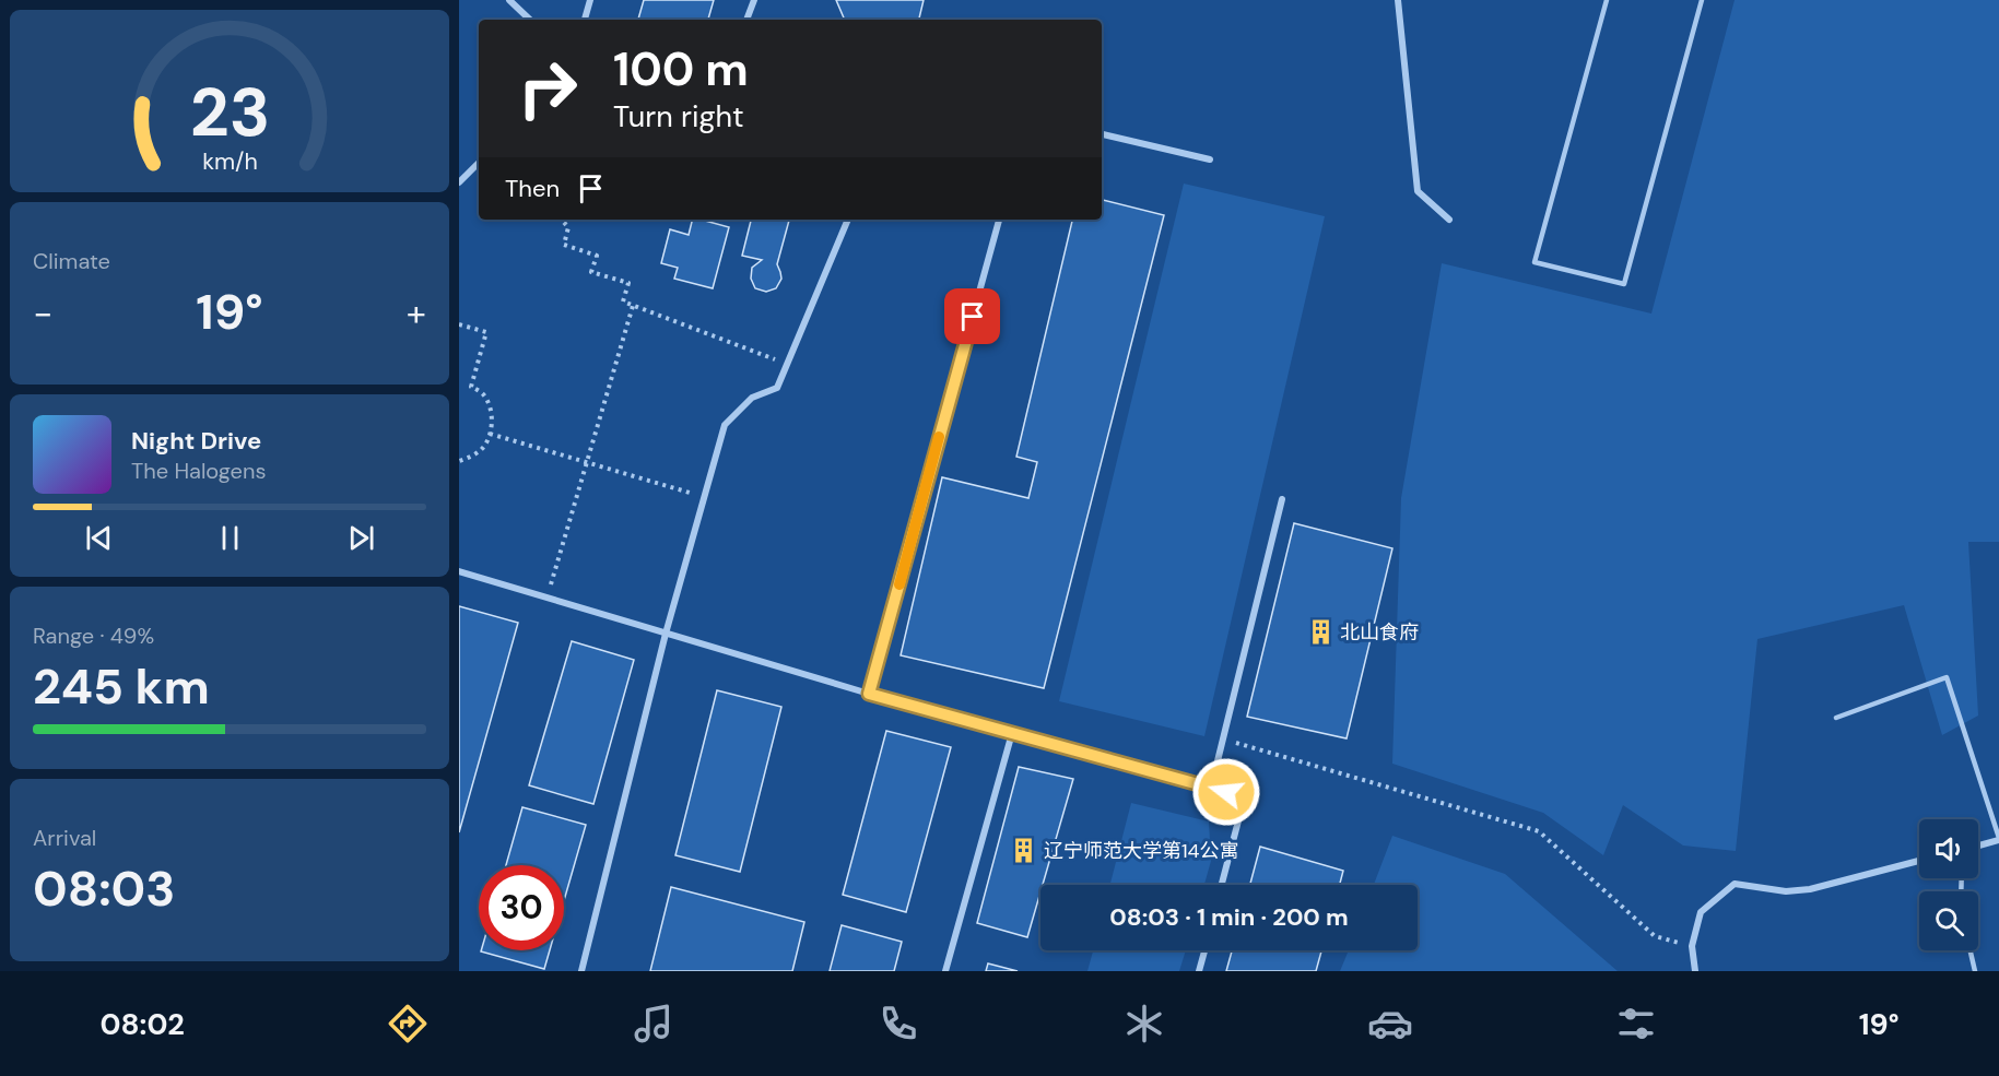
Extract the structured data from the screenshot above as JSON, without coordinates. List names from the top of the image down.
{
  "places": {
    "building": ["北山食府", "辽宁师范大学第14公寓"]
  },
  "page": {
    "turn": ["100 m", "Turn right"],
    "then": "Then",
    "tile": [
      "Climate",
      ["Range · 49%", "245 km"],
      ["Arrival", "08:03"]
    ],
    "heat": ["−", "19°", "+"],
    "song": ["Night Drive", "The Halogens"],
    "limit": "30",
    "trip": "08:03 · 1 min · 200 m",
    "tabs": ["08:02", "19°"],
    "gauge": ["23", "km/h"]
  }
}
